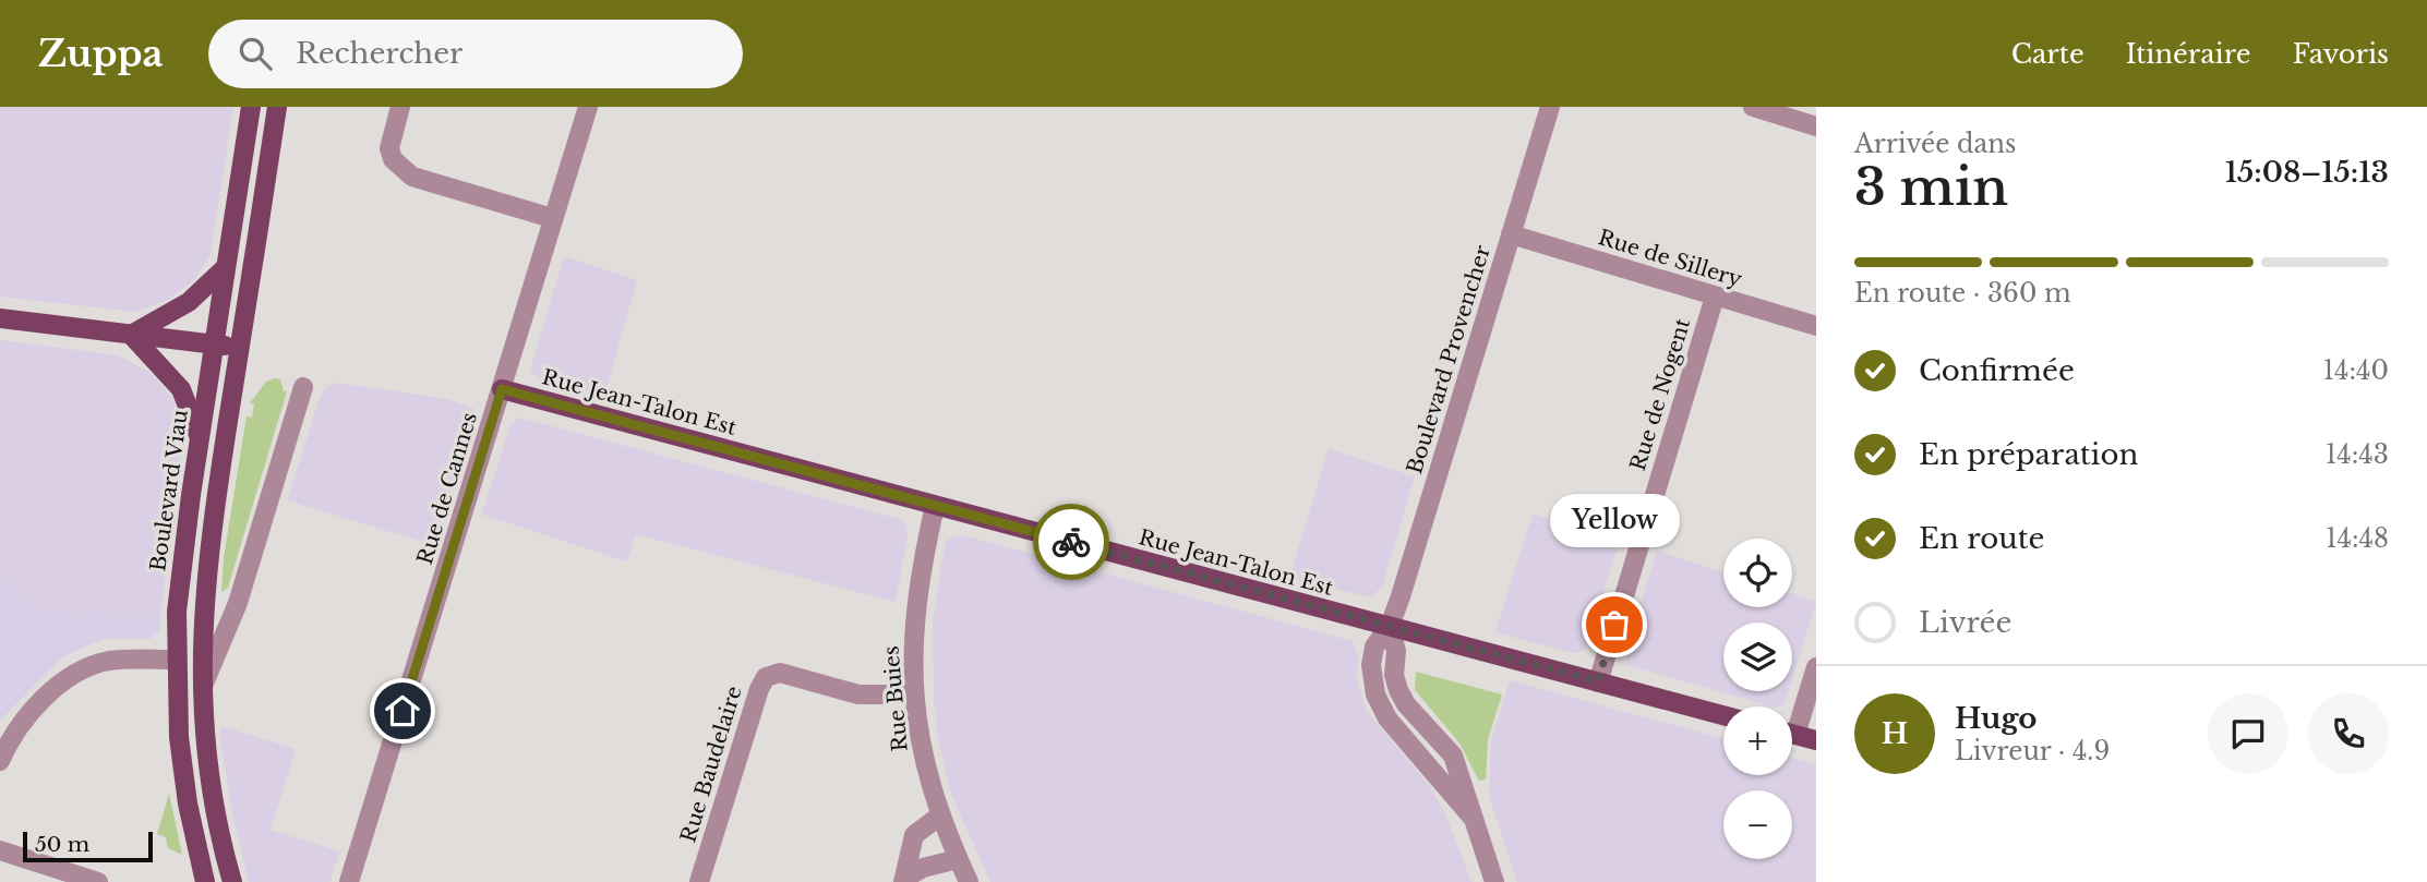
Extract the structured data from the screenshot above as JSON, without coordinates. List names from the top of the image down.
{
  "streets": {
    "main road": ["Rue Jean-Talon Est", "Boulevard Viau"],
    "street": [
      "Rue de Sillery",
      "Boulevard Provencher",
      "Rue de Nogent",
      "Rue de Cannes",
      "Rue Buies",
      "Rue Baudelaire"
    ]
  },
  "crossings": [
    ["Rue de Sillery", "Boulevard Provencher"],
    ["Rue de Sillery", "Rue de Nogent"],
    ["Boulevard Provencher", "Rue Jean-Talon Est"],
    ["Rue de Nogent", "Rue Jean-Talon Est"],
    ["Rue Jean-Talon Est", "Rue de Cannes"],
    ["Rue Jean-Talon Est", "Rue Buies"],
    ["Rue Buies", "Rue Baudelaire"]
  ],
  "places": ["Yellow"],
  "scale_bar": "50 m",
  "page": {
    "header": "Zuppa",
    "search": "Rechercher",
    "nav": ["Carte", "Itinéraire", "Favoris"],
    "heading": ["3 min", "Arrivée dans", "15:08–15:13"],
    "panel": ["Hugo", "Livreur · 4.9"],
    "bar": "En route · 360 m",
    "list": [
      ["Confirmée", "14:40"],
      ["En préparation", "14:43"],
      ["En route", "14:48"],
      "Livrée"
    ],
    "bubble": "Yellow",
    "map_buttons": ["+", "−"],
    "round": "H",
    "scale": "50 m"
  }
}
